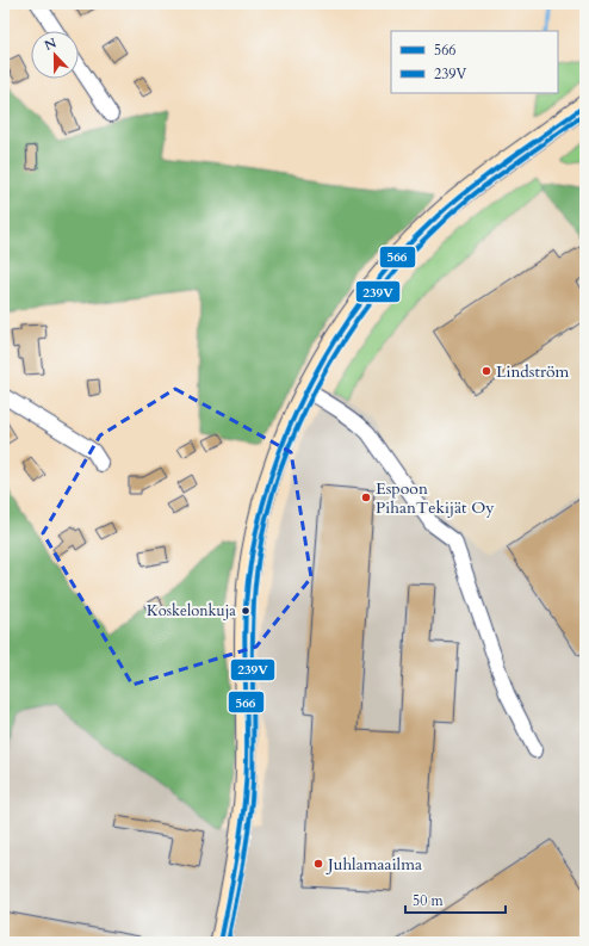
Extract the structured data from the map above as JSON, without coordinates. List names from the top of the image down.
{
  "places": [
    "Lindström",
    "Espoon PihanTekijät Oy",
    "Koskelonkuja",
    "Juhlamaailma"
  ],
  "lines": ["transit line 566", "transit line 239V"],
  "legend": ["566", "239V"],
  "scale_bar": "50 m",
  "north": "top"
}
